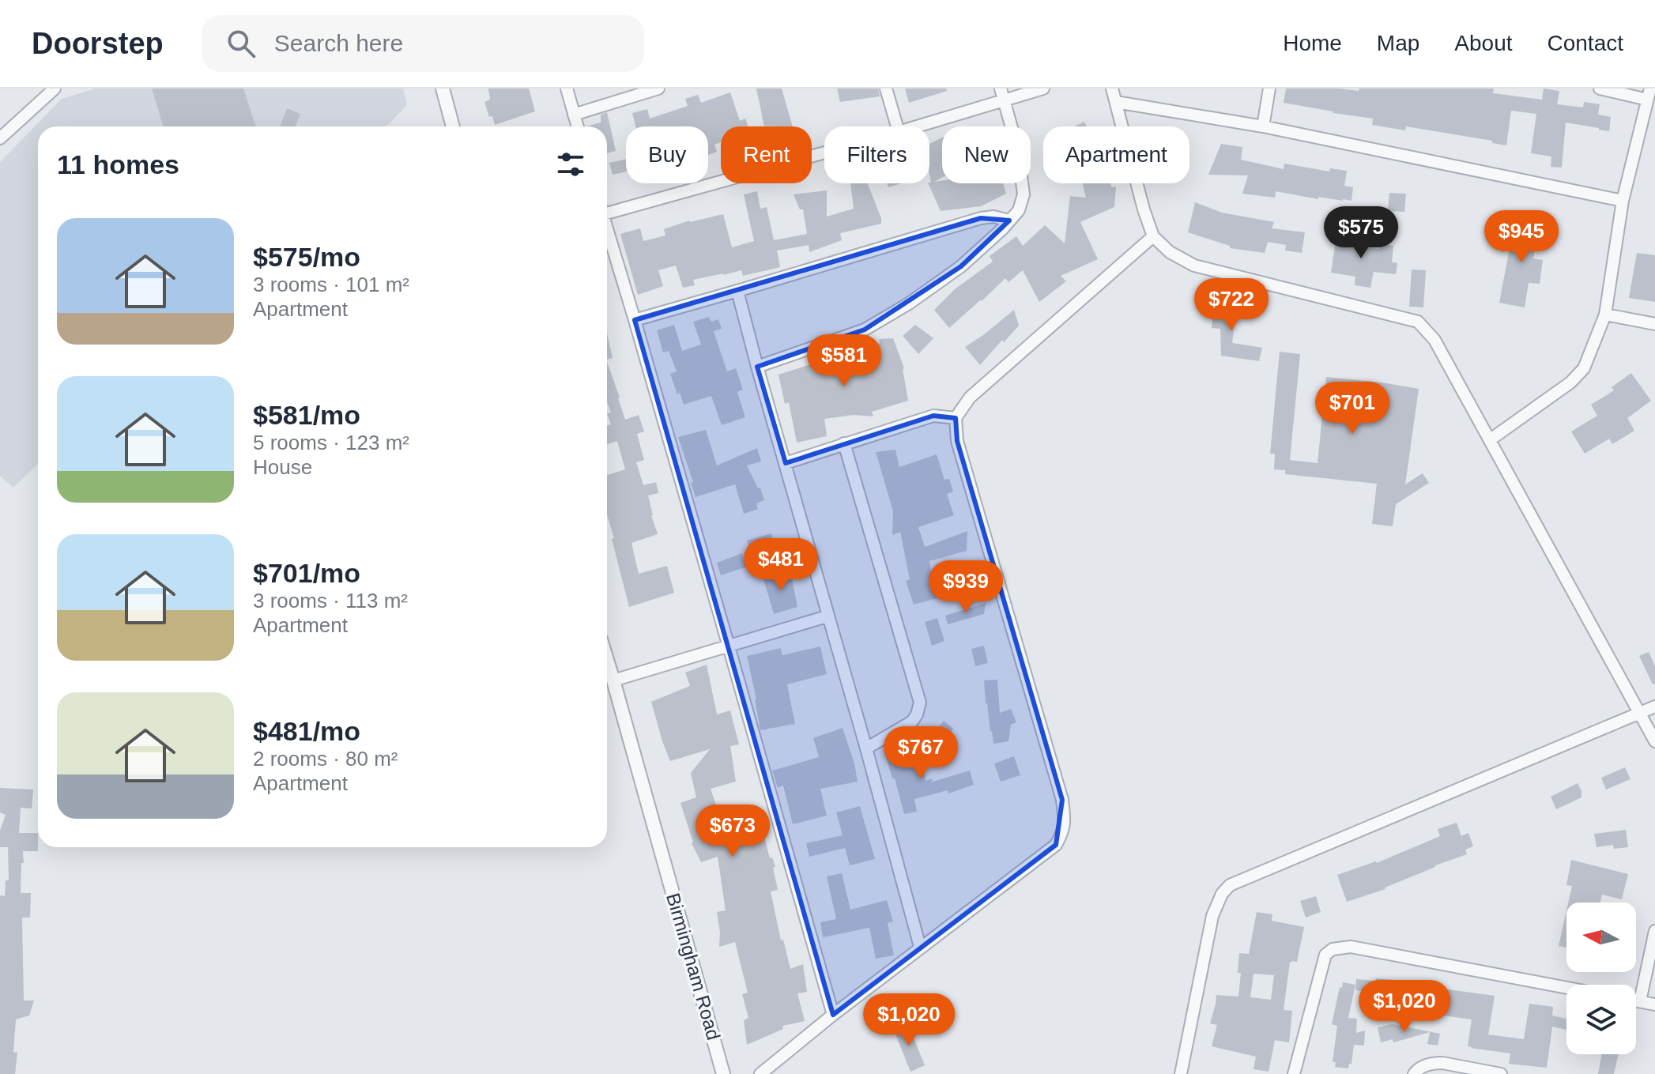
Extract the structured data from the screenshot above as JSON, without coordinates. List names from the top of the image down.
{
  "streets": {
    "street": ["Birmingham Road"]
  },
  "north": "left",
  "page": {
    "header": "Doorstep",
    "search": "Search here",
    "nav": [
      "Home",
      "Map",
      "About",
      "Contact"
    ],
    "chip": [
      "Buy",
      "Rent",
      "Filters",
      "New",
      "Apartment"
    ],
    "heading": "11 homes",
    "list": [
      {
        "name": "$575/mo",
        "note": "3 rooms · 101 m² · Apartment"
      },
      {
        "name": "$581/mo",
        "note": "5 rooms · 123 m² · House"
      },
      {
        "name": "$701/mo",
        "note": "3 rooms · 113 m² · Apartment"
      },
      {
        "name": "$481/mo",
        "note": "2 rooms · 80 m² · Apartment"
      }
    ],
    "price": [
      "$575",
      "$945",
      "$722",
      "$581",
      "$701",
      "$481",
      "$939",
      "$767",
      "$673",
      "$1,020",
      "$1,020"
    ]
  }
}
